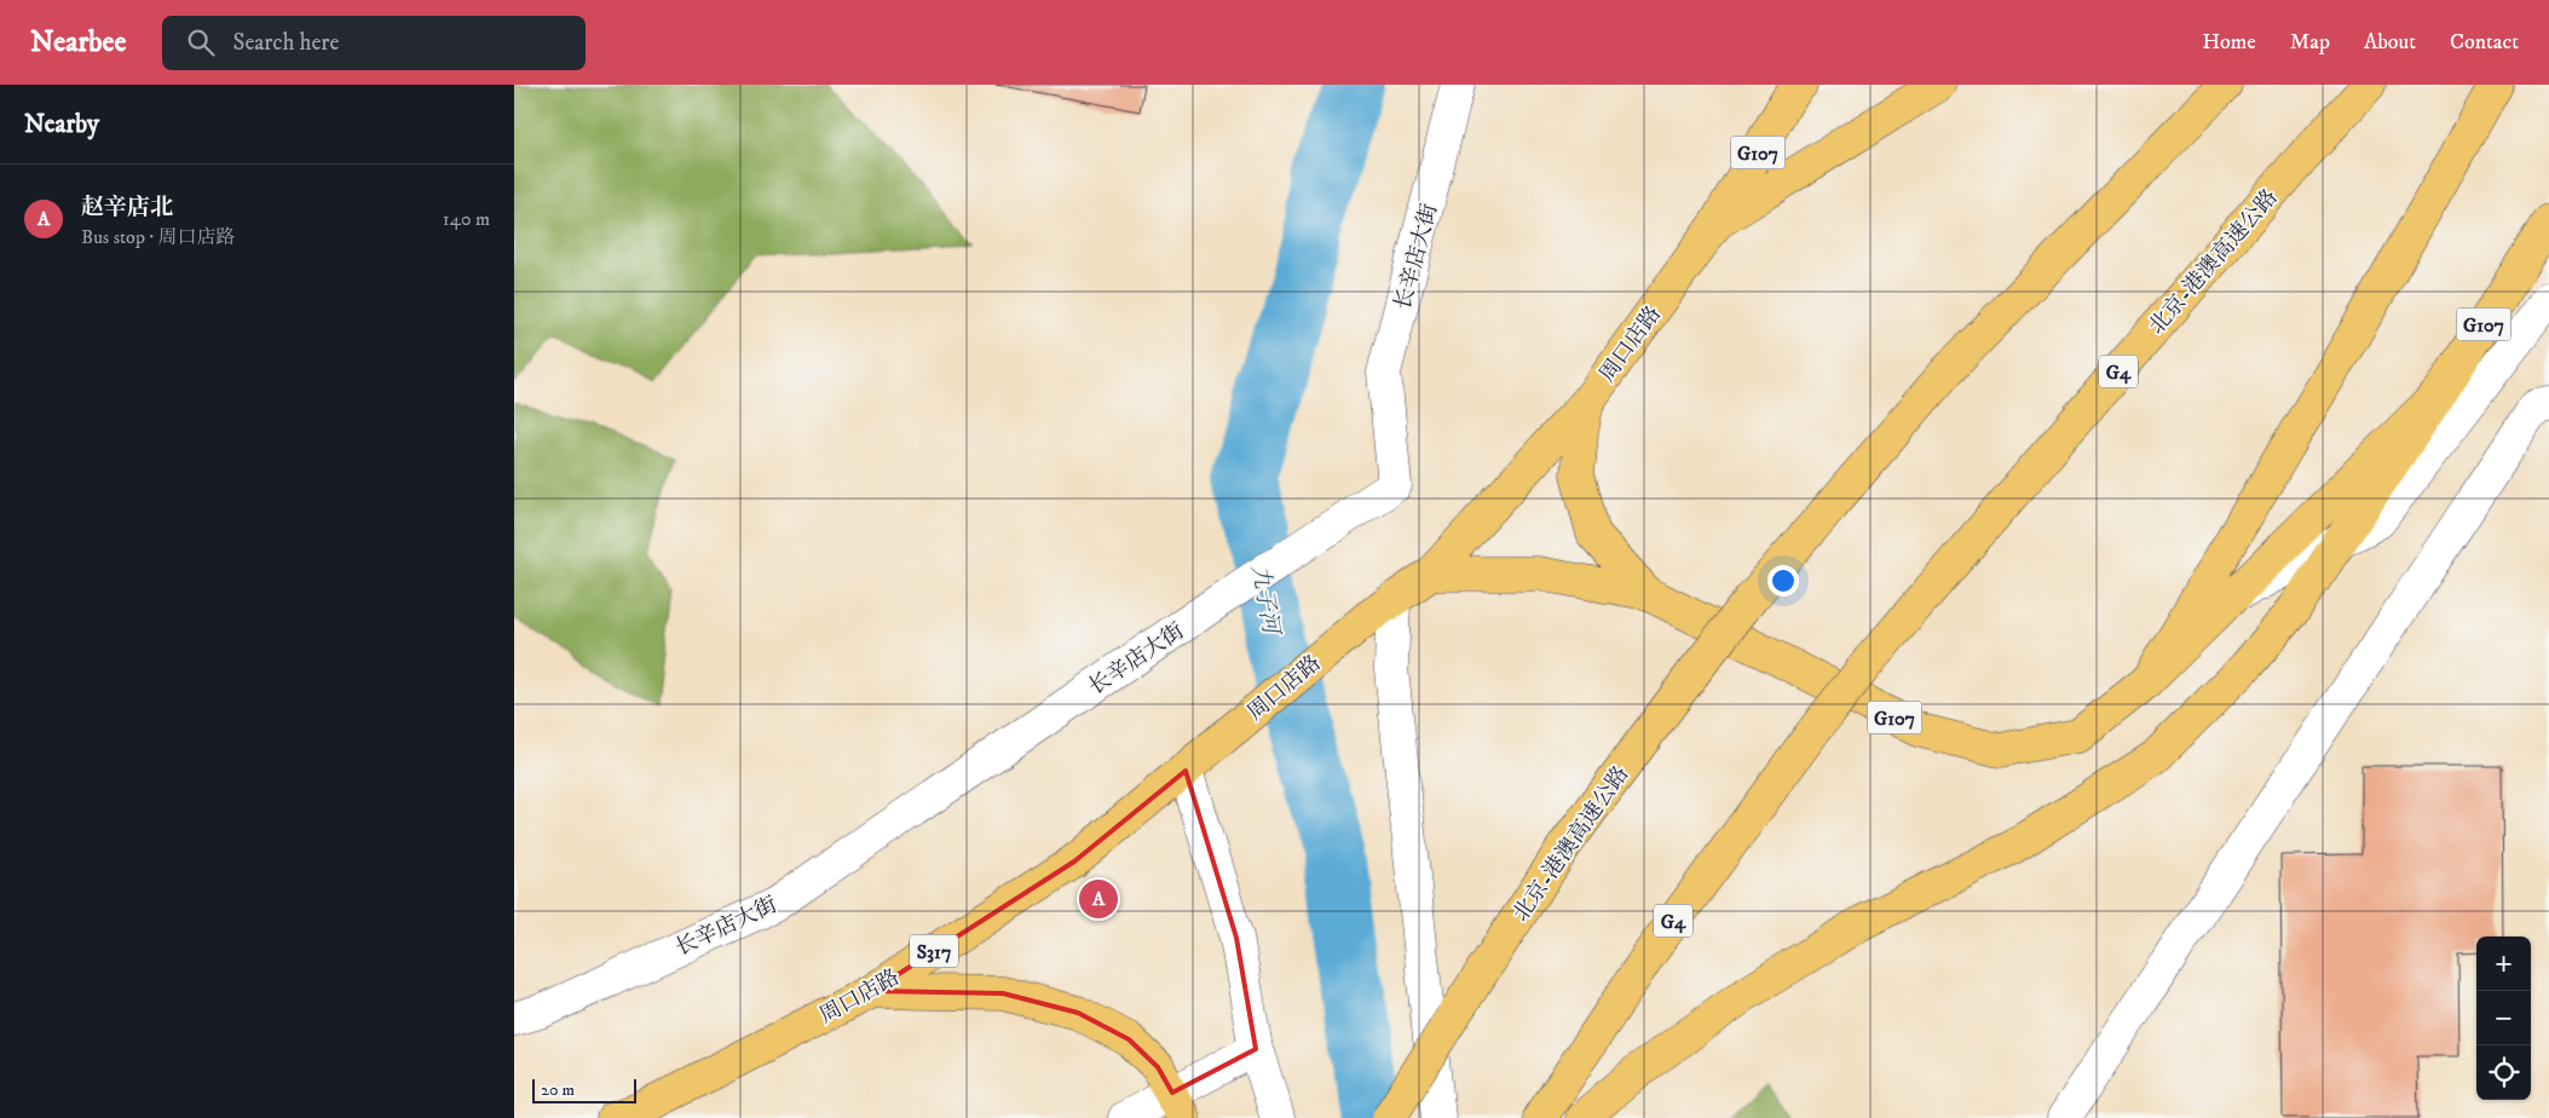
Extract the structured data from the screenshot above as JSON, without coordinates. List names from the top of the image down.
{
  "streets": {
    "main road": [
      "G107",
      "北京-港澳高速公路",
      "周口店路",
      "G4",
      "S317"
    ],
    "street": ["长辛店大街"]
  },
  "crossings": [
    ["G107", "周口店路"]
  ],
  "water": ["九子河"],
  "scale_bar": "20 m",
  "page": {
    "header": "Nearbee",
    "search": "Search here",
    "nav": [
      "Home",
      "Map",
      "About",
      "Contact"
    ],
    "heading": "Nearby",
    "list": [
      {
        "mark": "A",
        "name": "赵辛店北",
        "note": "Bus stop · 周口店路",
        "value": "140 m"
      }
    ],
    "pins": "A",
    "map_buttons": ["+", "−"],
    "scale": "20 m"
  }
}
